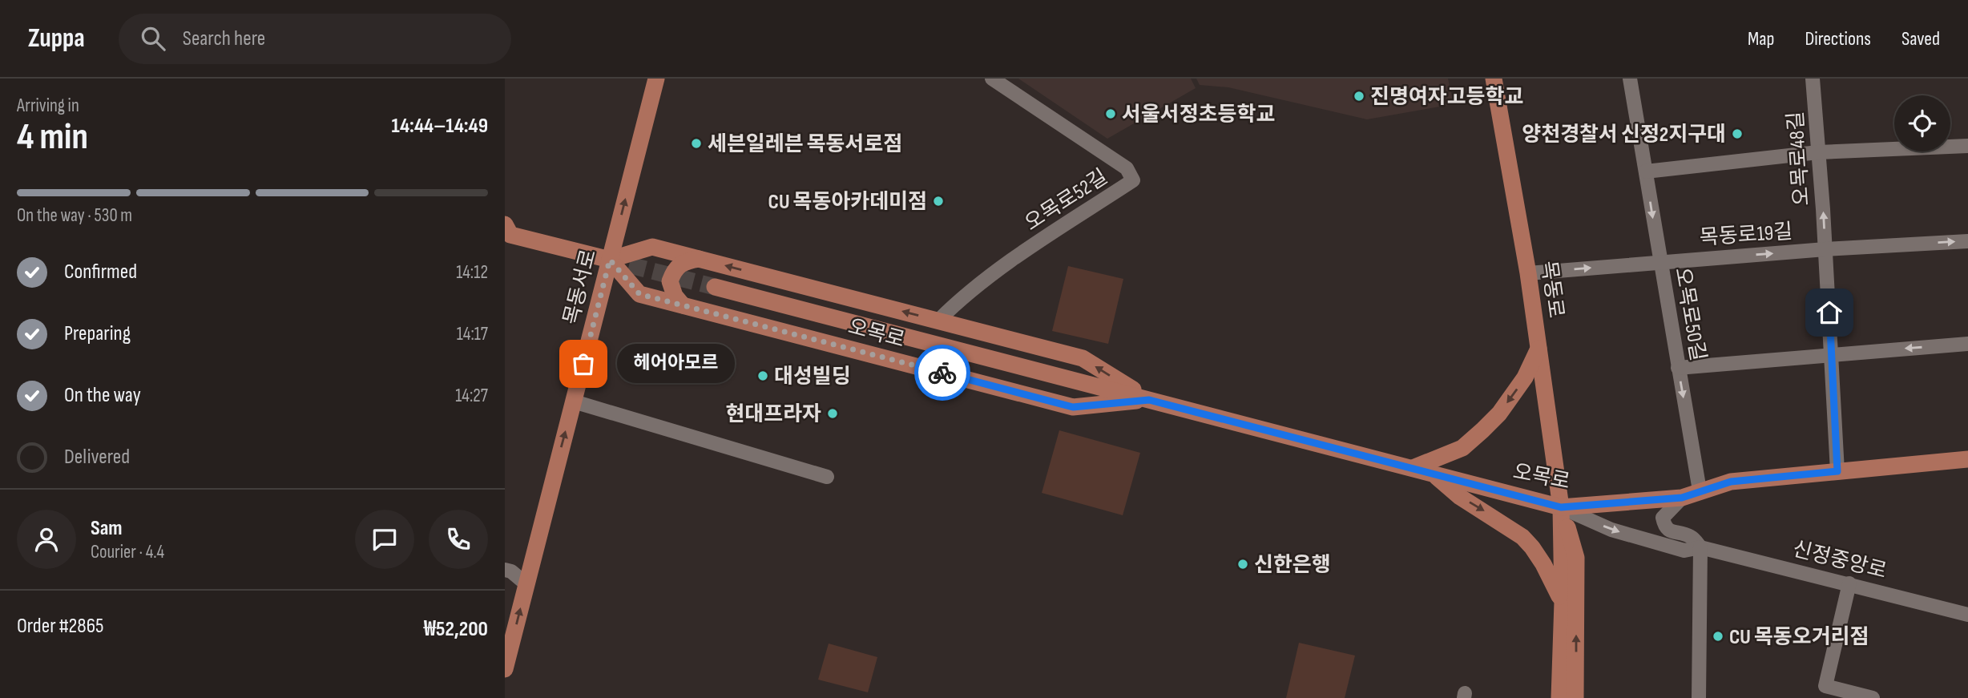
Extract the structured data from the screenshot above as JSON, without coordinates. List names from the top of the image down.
{
  "streets": {
    "main road": ["목동서로", "목동로", "오목로"],
    "street": [
      "오목로48길",
      "오목로52길",
      "목동로19길",
      "오목로50길",
      "신정중앙로"
    ]
  },
  "crossings": [
    ["오목로48길", "목동로19길"],
    ["오목로48길", "오목로"],
    ["오목로52길", "오목로"],
    ["목동로19길", "목동로"],
    ["목동로19길", "오목로50길"],
    ["목동서로", "오목로"],
    ["목동로", "오목로"],
    ["목동로", "신정중앙로"],
    ["오목로50길", "오목로"],
    ["오목로", "신정중앙로"]
  ],
  "one_way": ["목동서로", "오목로50길"],
  "places": [
    "진명여자고등학교",
    "서울서정초등학교",
    "양천경찰서 신정2지구대",
    "세븐일레븐 목동서로점",
    "CU 목동아카데미점",
    "헤어아모르",
    "대성빌딩",
    "현대프라자",
    "신한은행",
    "CU 목동오거리점"
  ],
  "page": {
    "header": "Zuppa",
    "search": "Search here",
    "nav": ["Map", "Directions", "Saved"],
    "heading": ["4 min", "Arriving in", "14:44–14:49"],
    "panel": [
      "Sam",
      "Courier · 4.4",
      "Order #2865",
      "₩52,200"
    ],
    "bar": "On the way · 530 m",
    "list": [
      ["Confirmed", "14:12"],
      ["Preparing", "14:17"],
      ["On the way", "14:27"],
      "Delivered"
    ],
    "bubble": "헤어아모르"
  }
}
